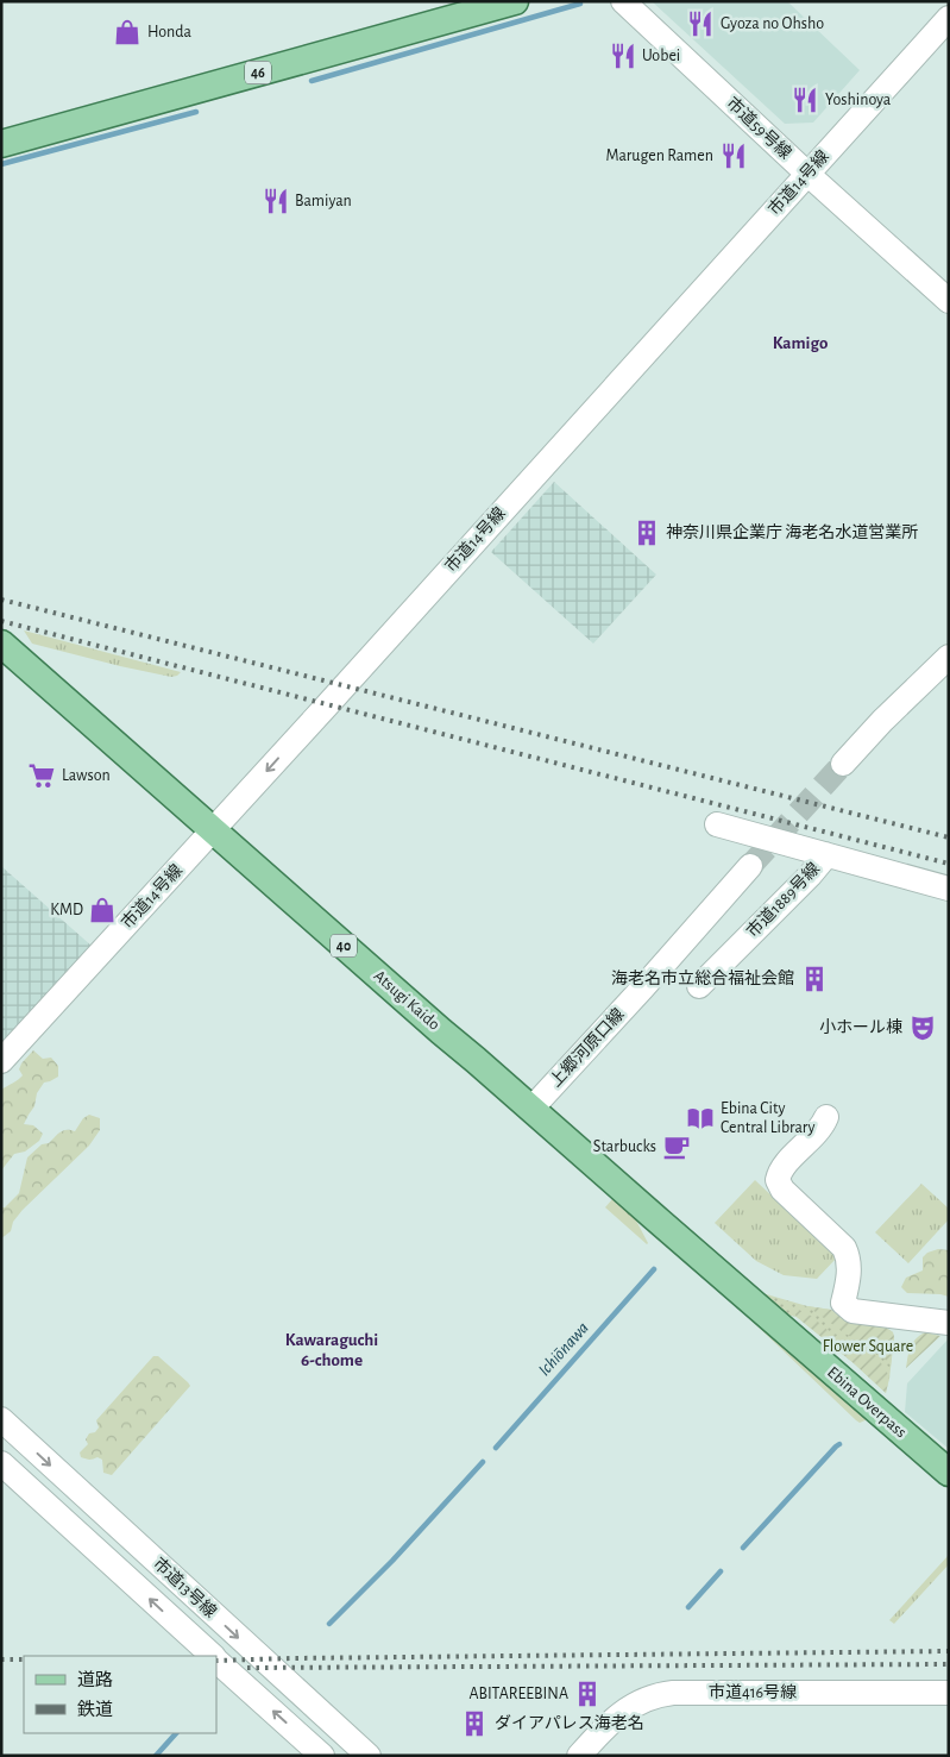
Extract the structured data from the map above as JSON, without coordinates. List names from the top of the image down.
{
  "streets": {
    "main road": [
      "46",
      "40",
      "Atsugi Kaido",
      "Ebina Overpass"
    ],
    "street": [
      "市道59号線",
      "市道14号線",
      "市道1889号線",
      "上郷河原口線",
      "市道13号線",
      "市道416号線"
    ]
  },
  "crossings": [
    ["市道59号線", "市道14号線"],
    ["市道14号線", "Atsugi Kaido"],
    ["Atsugi Kaido", "上郷河原口線"],
    ["Atsugi Kaido", "Ebina Overpass"]
  ],
  "one_way": ["市道14号線"],
  "districts": ["Kamigo", "Kawaraguchi 6-chome"],
  "water": ["Ichiōnawa"],
  "parks": ["Flower Square"],
  "places": {
    "restaurant": [
      "Gyoza no Ohsho",
      "Uobei",
      "Yoshinoya",
      "Marugen Ramen",
      "Bamiyan"
    ],
    "shop": ["Honda", "KMD"],
    "building": [
      "神奈川県企業庁 海老名水道営業所",
      "海老名市立総合福祉会館",
      "ABITAREEBINA",
      "ダイアパレス海老名"
    ],
    "supermarket": ["Lawson"],
    "theatre": ["小ホール棟"],
    "library": ["Ebina City Central Library"],
    "cafe": ["Starbucks"]
  },
  "legend": ["道路", "鉄道"]
}
